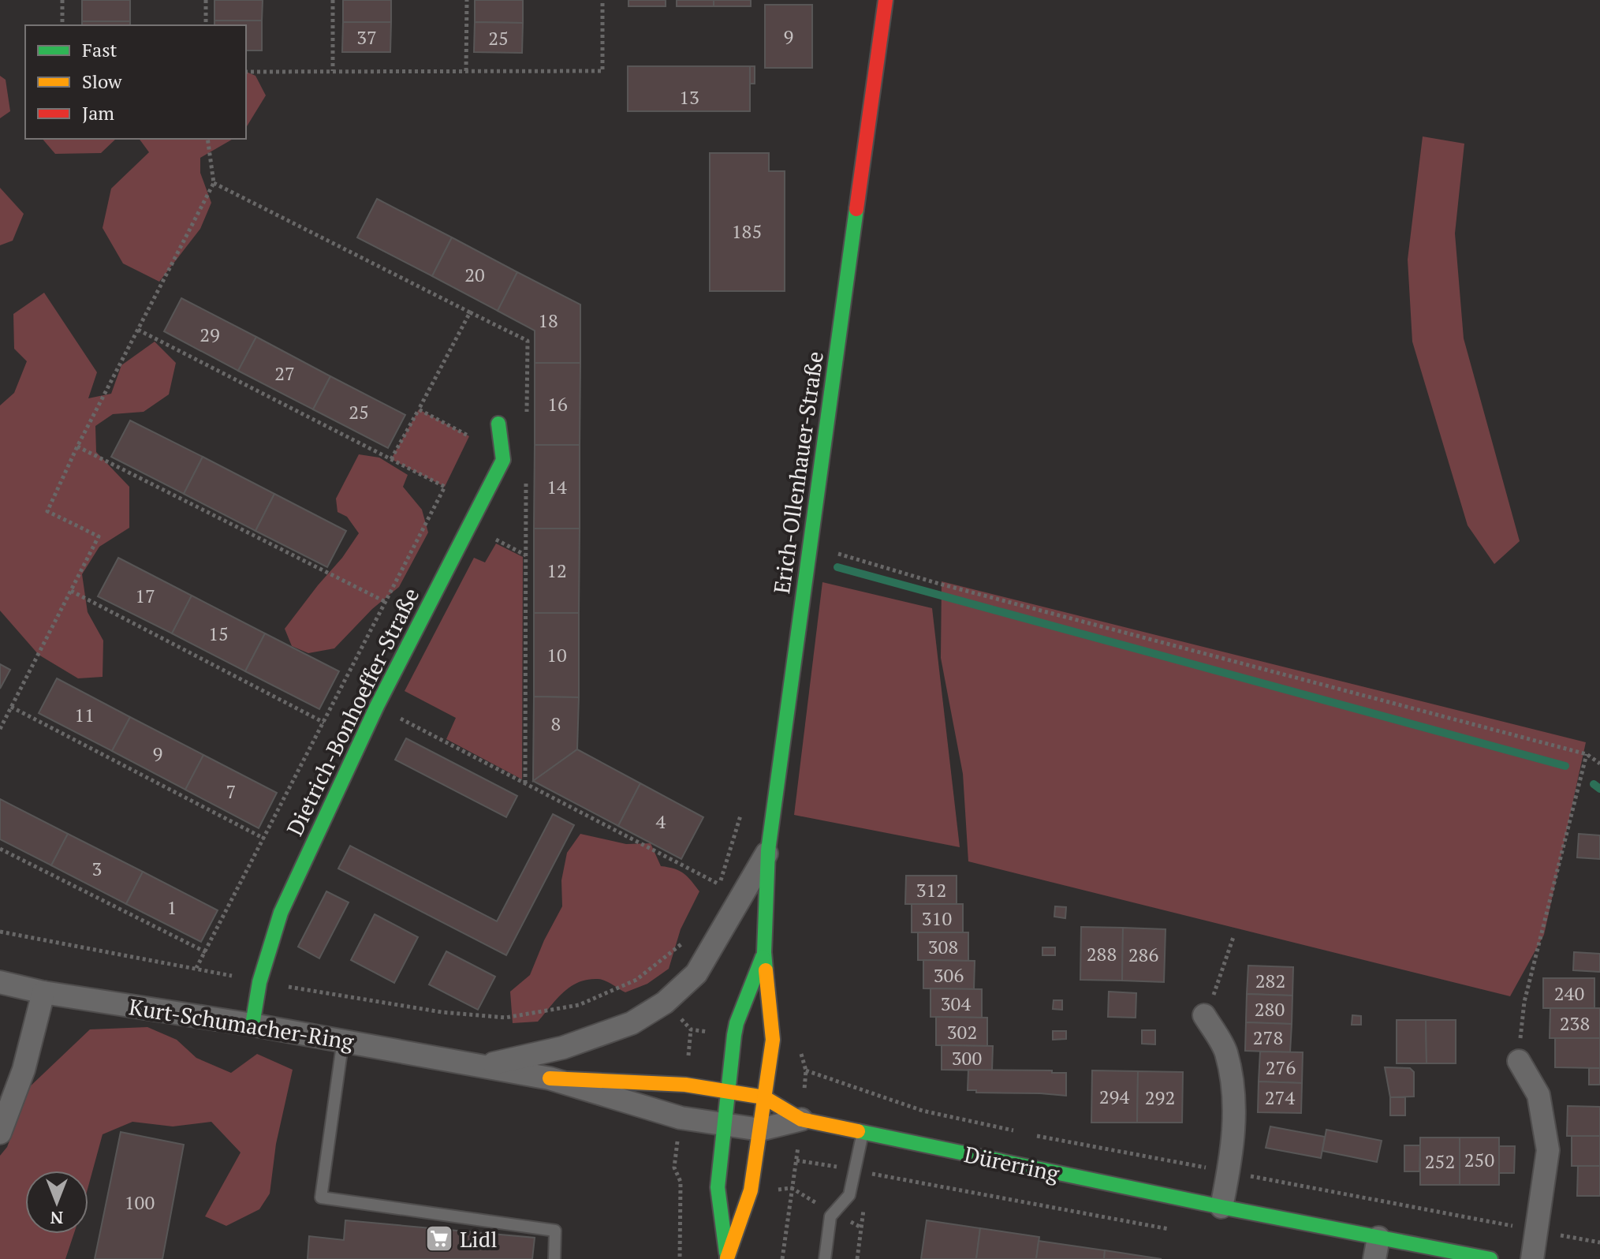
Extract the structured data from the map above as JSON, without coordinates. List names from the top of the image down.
{
  "streets": {
    "street": [
      "Erich-Ollenhauer-Straße",
      "Dietrich-Bonhoeffer-Straße",
      "Kurt-Schumacher-Ring",
      "Dürerring"
    ]
  },
  "crossings": [
    ["Erich-Ollenhauer-Straße", "Kurt-Schumacher-Ring"],
    ["Erich-Ollenhauer-Straße", "Dürerring"],
    ["Dietrich-Bonhoeffer-Straße", "Kurt-Schumacher-Ring"],
    ["Kurt-Schumacher-Ring", "Dürerring"]
  ],
  "places": {
    "supermarket": ["Lidl"]
  },
  "house_numbers": [
    "9",
    "37",
    "25",
    "13",
    "185",
    "20",
    "18",
    "29",
    "27",
    "16",
    "25",
    "14",
    "12",
    "17",
    "15",
    "10",
    "11",
    "8",
    "9",
    "7",
    "4",
    "3",
    "312",
    "1",
    "310",
    "308",
    "288",
    "286",
    "306",
    "282",
    "240",
    "304",
    "280",
    "238",
    "302",
    "278",
    "300",
    "276",
    "294",
    "292",
    "274",
    "250",
    "252",
    "100"
  ],
  "legend": ["Fast", "Slow", "Jam"],
  "north": "bottom"
}
